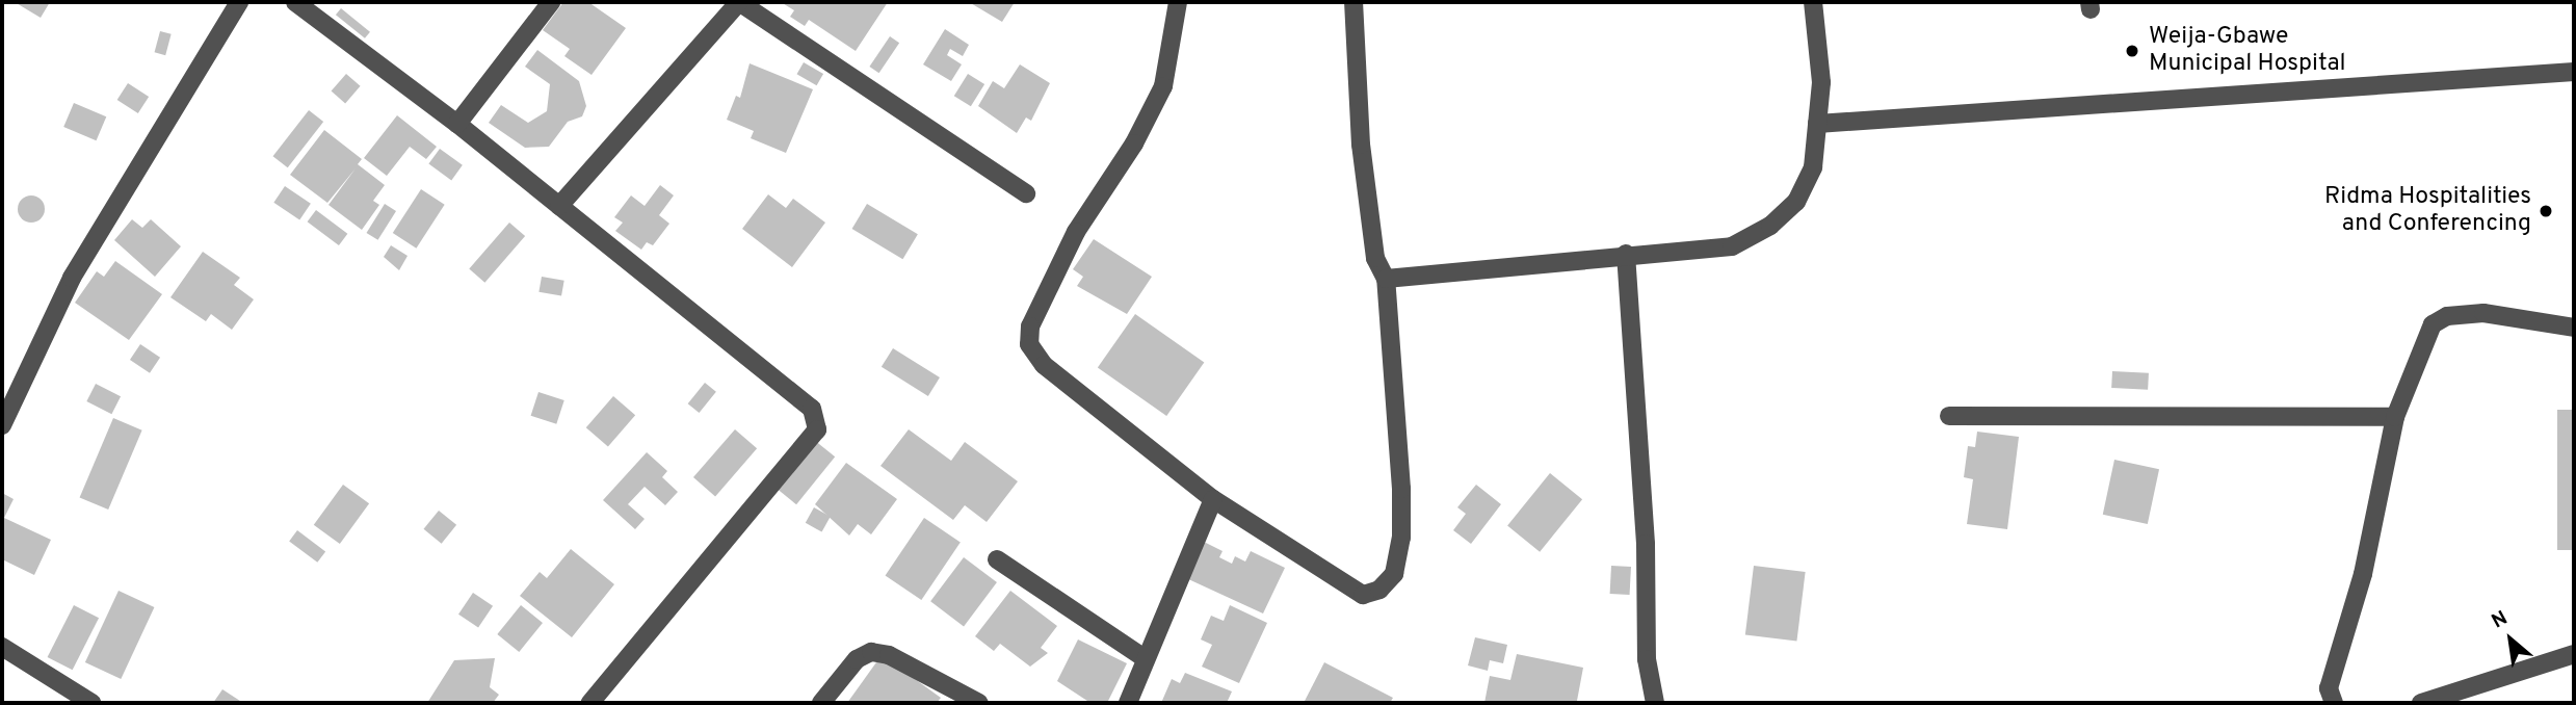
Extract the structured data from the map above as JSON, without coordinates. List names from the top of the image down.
{
  "places": ["Weija-Gbawe Municipal Hospital", "Ridma Hospitalities and Conferencing"],
  "north": "top left"
}
